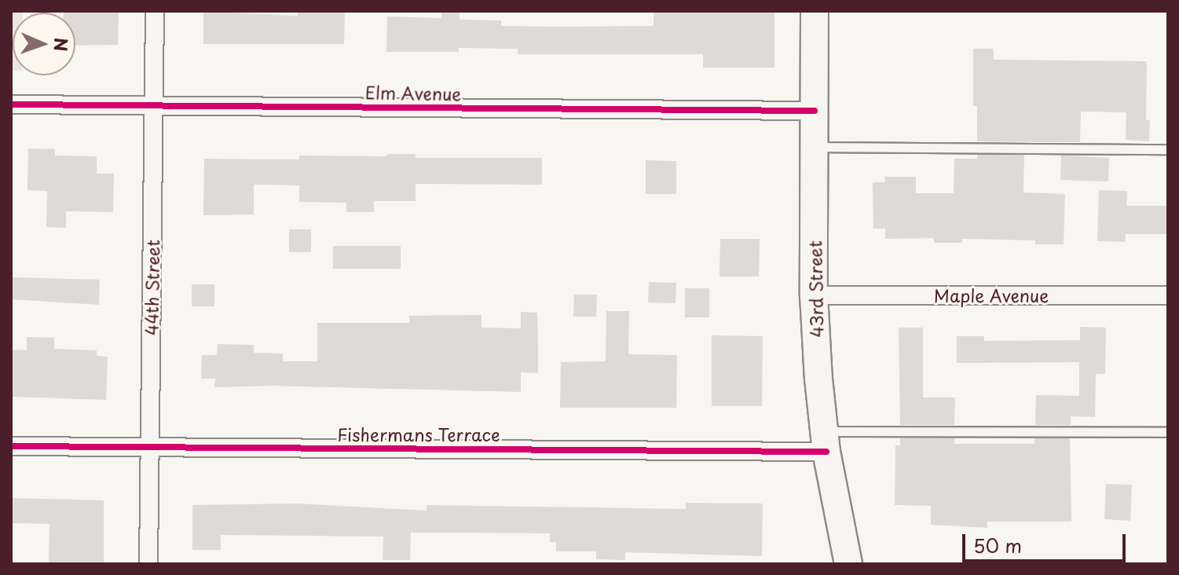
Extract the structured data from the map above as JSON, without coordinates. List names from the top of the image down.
{
  "streets": {
    "main road": ["43rd Street"],
    "street": [
      "Elm Avenue",
      "44th Street",
      "Maple Avenue",
      "Fishermans Terrace"
    ]
  },
  "crossings": [
    ["Elm Avenue", "44th Street"],
    ["Elm Avenue", "43rd Street"],
    ["44th Street", "Fishermans Terrace"],
    ["43rd Street", "Maple Avenue"],
    ["43rd Street", "Fishermans Terrace"]
  ],
  "scale_bar": "50 m",
  "north": "right"
}
